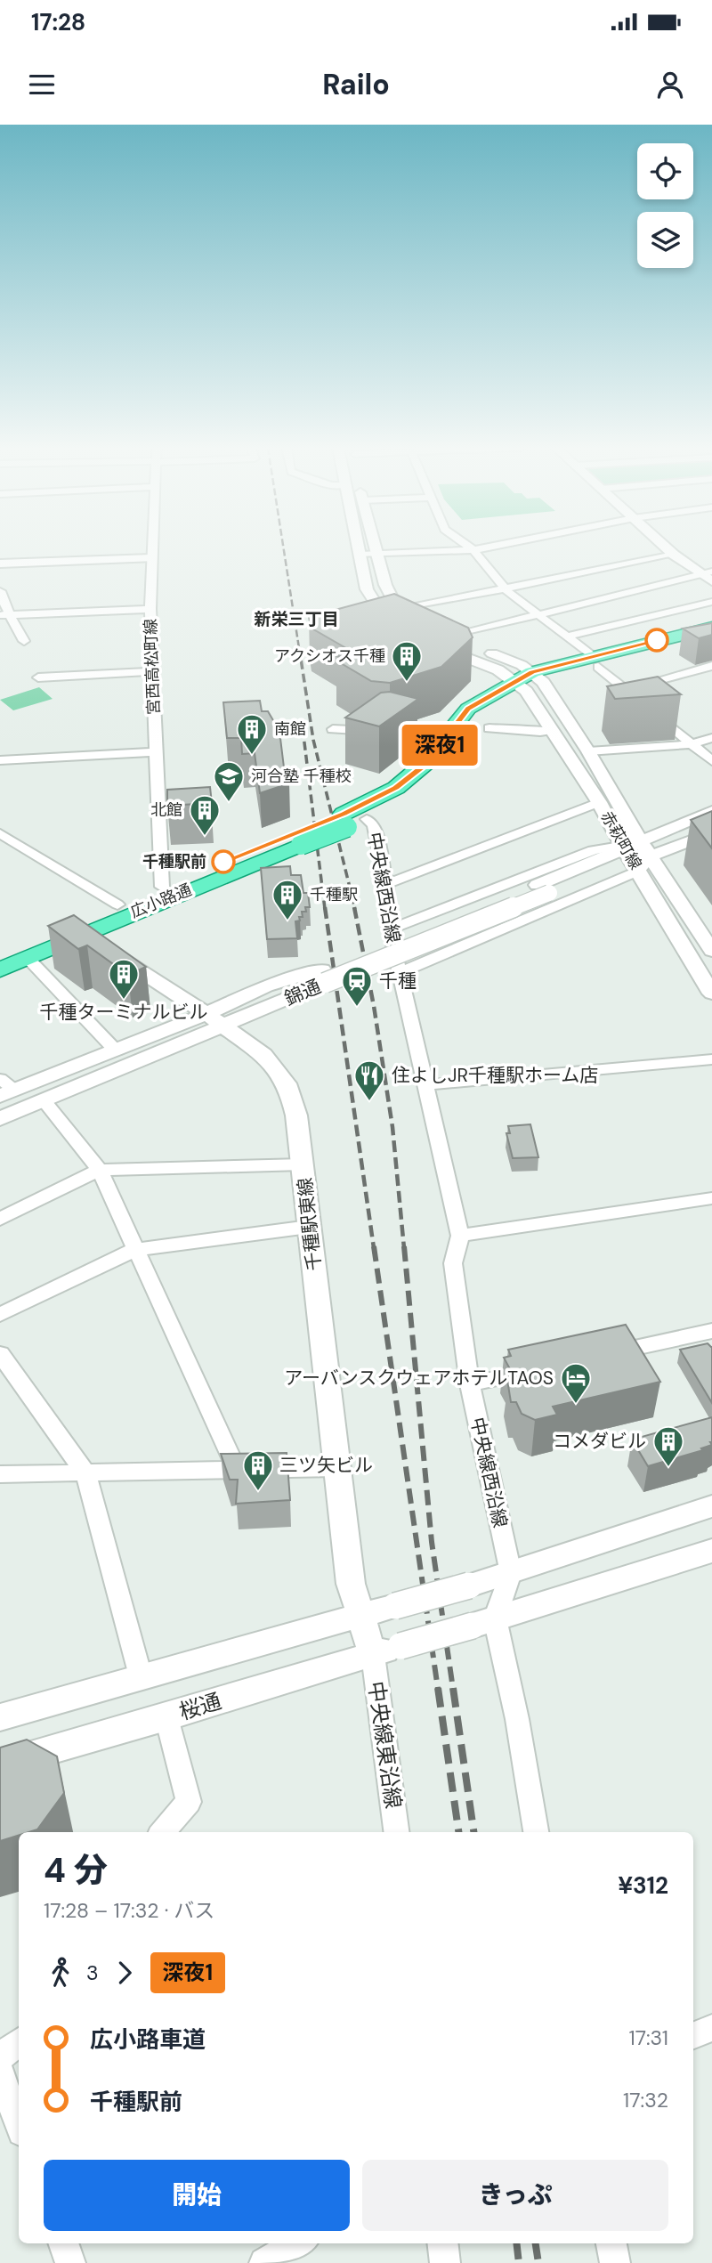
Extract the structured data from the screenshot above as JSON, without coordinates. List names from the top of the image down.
{
  "streets": {
    "main road": ["広小路通"],
    "street": [
      "宮西高松町線",
      "赤萩町線",
      "中央線西沿線",
      "錦通",
      "千種駅東線",
      "桜通",
      "中央線東沿線"
    ]
  },
  "crossings": [
    ["宮西高松町線", "広小路通"],
    ["赤萩町線", "広小路通"],
    ["赤萩町線", "錦通"],
    ["中央線西沿線", "広小路通"],
    ["広小路通", "千種駅東線"],
    ["錦通", "千種駅東線"],
    ["千種駅東線", "桜通"],
    ["千種駅東線", "中央線東沿線"],
    ["桜通", "中央線東沿線"]
  ],
  "districts": ["新栄三丁目"],
  "places": {
    "building": [
      "アクシオス千種",
      "南館",
      "北館",
      "千種駅",
      "千種ターミナルビル",
      "コメダビル",
      "三ツ矢ビル"
    ],
    "school or university": ["河合塾 千種校"],
    "other": ["千種駅前"],
    "station": ["千種"],
    "restaurant": ["住よしJR千種駅ホーム店"],
    "hotel": ["アーバンスクウェアホテルTAOS"]
  },
  "lines": ["bus line 深夜1"],
  "page": {
    "status": "17:28",
    "header": "Railo",
    "on_map": "深夜1",
    "heading": ["4 分", "17:28 – 17:32 · バス", "¥312"],
    "legs": ["3", "深夜1"],
    "list": [
      {
        "name": "広小路車道",
        "value": "17:31"
      },
      {
        "name": "千種駅前",
        "value": "17:32"
      }
    ],
    "buttons": ["開始", "きっぷ"]
  }
}
